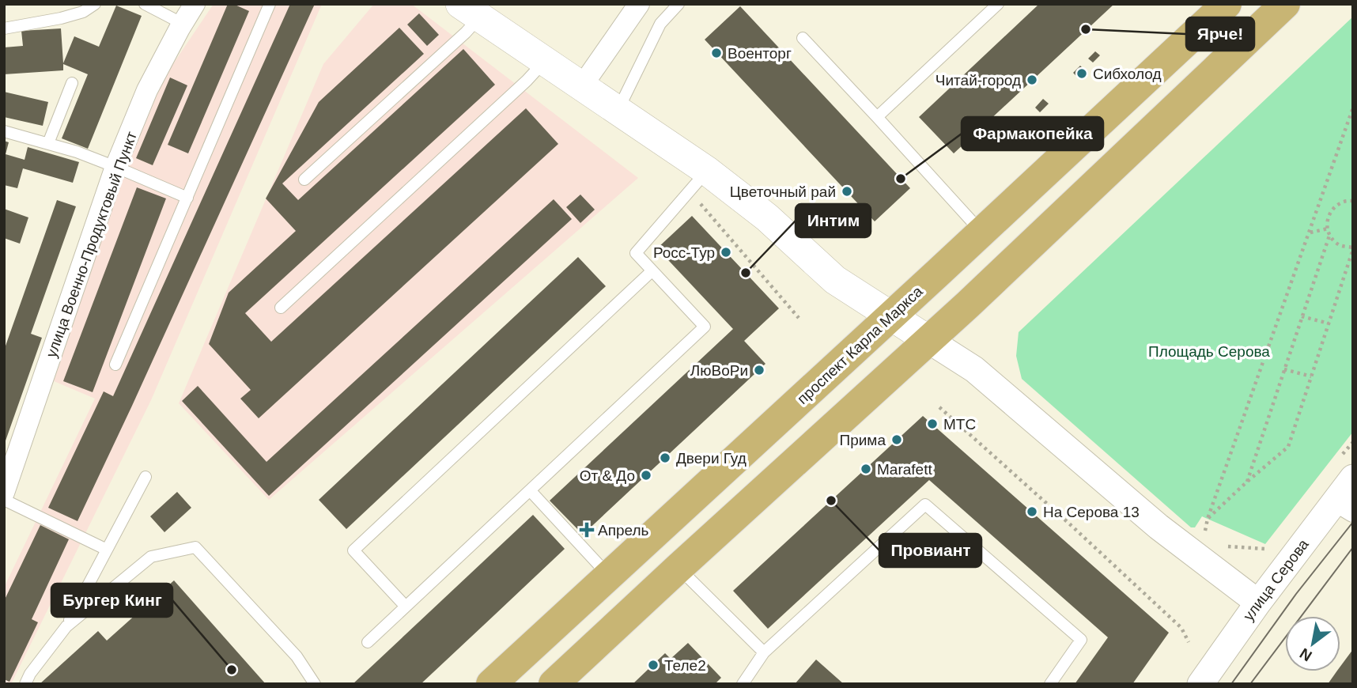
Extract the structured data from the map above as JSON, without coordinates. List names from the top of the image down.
{
  "streets": {
    "main road": ["проспект Карла Маркса"],
    "street": ["улица Военно-Продуктовый Пункт", "улица Серова"]
  },
  "parks": ["Площадь Серова"],
  "places": {
    "other": [
      "Ярче!",
      "Военторг",
      "Сибхолод",
      "Читай-город",
      "Фармакопейка",
      "Цветочный рай",
      "Росс-Тур",
      "Интим",
      "ЛюВоРи",
      "МТС",
      "Прима",
      "Двери Гуд",
      "Marafett",
      "От & До",
      "Провиант",
      "На Серова 13",
      "Теле2",
      "Бургер Кинг"
    ],
    "health": ["Апрель"]
  },
  "north": "bottom left"
}
